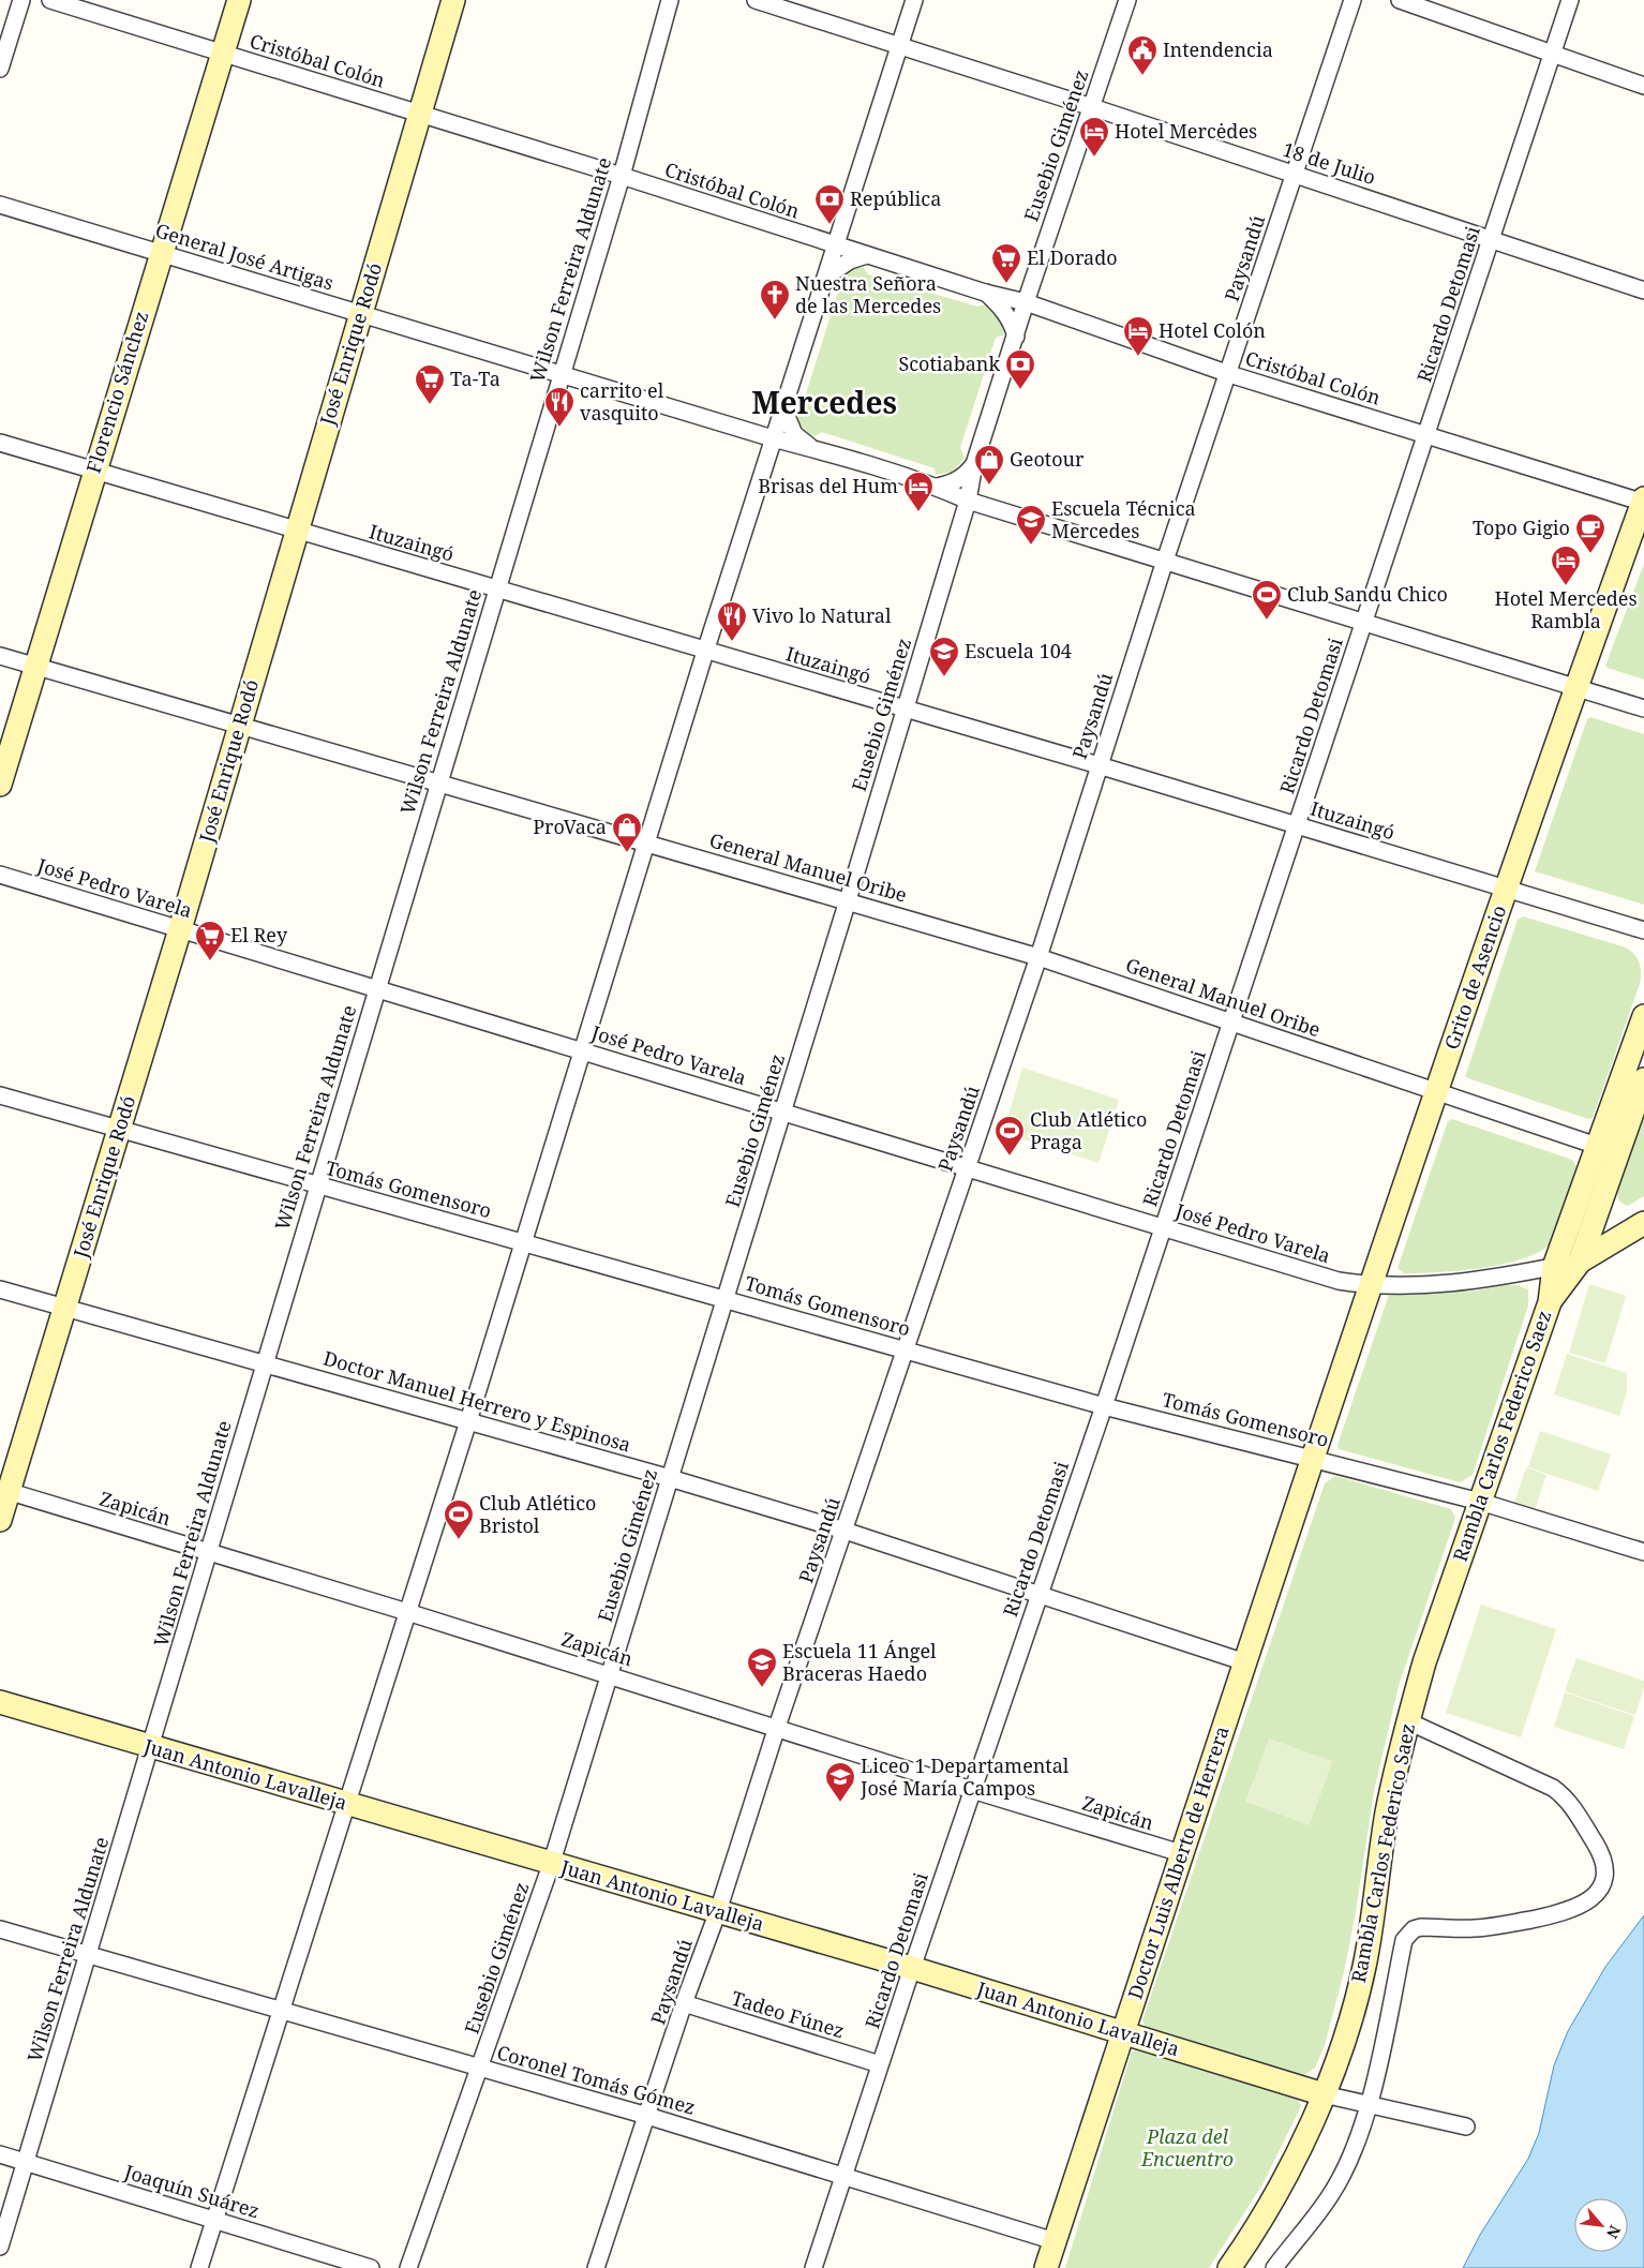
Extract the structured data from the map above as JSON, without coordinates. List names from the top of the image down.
{
  "streets": {
    "street": [
      "Cristóbal Colón",
      "Eusebio Giménez",
      "18 de Julio",
      "General José Artigas",
      "Paysandú",
      "Wilson Ferreira Aldunate",
      "Ricardo Detomasi",
      "José Enrique Rodó",
      "Florencio Sánchez",
      "Ituzaingó",
      "General Manuel Oribe",
      "José Pedro Varela",
      "Grito de Asencio",
      "Tomás Gomensoro",
      "Doctor Manuel Herrero y Espinosa",
      "Rambla Carlos Federico Saez",
      "Zapicán",
      "Juan Antonio Lavalleja",
      "Doctor Luis Alberto de Herrera",
      "Tadeo Fúnez",
      "Coronel Tomás Gómez",
      "Joaquín Suárez"
    ]
  },
  "crossings": [
    ["Cristóbal Colón", "Eusebio Giménez"],
    ["Cristóbal Colón", "Paysandú"],
    ["Cristóbal Colón", "Wilson Ferreira Aldunate"],
    ["Cristóbal Colón", "Ricardo Detomasi"],
    ["Cristóbal Colón", "José Enrique Rodó"],
    ["Cristóbal Colón", "Florencio Sánchez"],
    ["Cristóbal Colón", "Grito de Asencio"],
    ["Eusebio Giménez", "18 de Julio"],
    ["Eusebio Giménez", "General José Artigas"],
    ["Eusebio Giménez", "Ituzaingó"],
    ["Eusebio Giménez", "General Manuel Oribe"],
    ["Eusebio Giménez", "José Pedro Varela"],
    ["Eusebio Giménez", "Tomás Gomensoro"],
    ["Eusebio Giménez", "Doctor Manuel Herrero y Espinosa"],
    ["Eusebio Giménez", "Zapicán"],
    ["Eusebio Giménez", "Juan Antonio Lavalleja"],
    ["Eusebio Giménez", "Coronel Tomás Gómez"],
    ["18 de Julio", "Paysandú"],
    ["18 de Julio", "Ricardo Detomasi"],
    ["General José Artigas", "Paysandú"],
    ["General José Artigas", "Wilson Ferreira Aldunate"],
    ["General José Artigas", "Ricardo Detomasi"],
    ["General José Artigas", "José Enrique Rodó"],
    ["General José Artigas", "Florencio Sánchez"],
    ["General José Artigas", "Grito de Asencio"],
    ["Paysandú", "Ituzaingó"],
    ["Paysandú", "General Manuel Oribe"],
    ["Paysandú", "José Pedro Varela"],
    ["Paysandú", "Tomás Gomensoro"],
    ["Paysandú", "Doctor Manuel Herrero y Espinosa"],
    ["Paysandú", "Zapicán"],
    ["Paysandú", "Juan Antonio Lavalleja"],
    ["Paysandú", "Tadeo Fúnez"],
    ["Paysandú", "Coronel Tomás Gómez"],
    ["Wilson Ferreira Aldunate", "Ituzaingó"],
    ["Wilson Ferreira Aldunate", "General Manuel Oribe"],
    ["Wilson Ferreira Aldunate", "José Pedro Varela"],
    ["Wilson Ferreira Aldunate", "Tomás Gomensoro"],
    ["Wilson Ferreira Aldunate", "Doctor Manuel Herrero y Espinosa"],
    ["Wilson Ferreira Aldunate", "Zapicán"],
    ["Wilson Ferreira Aldunate", "Juan Antonio Lavalleja"],
    ["Wilson Ferreira Aldunate", "Coronel Tomás Gómez"],
    ["Wilson Ferreira Aldunate", "Joaquín Suárez"],
    ["Ricardo Detomasi", "Ituzaingó"],
    ["Ricardo Detomasi", "General Manuel Oribe"],
    ["Ricardo Detomasi", "José Pedro Varela"],
    ["Ricardo Detomasi", "Tomás Gomensoro"],
    ["Ricardo Detomasi", "Doctor Manuel Herrero y Espinosa"],
    ["Ricardo Detomasi", "Zapicán"],
    ["Ricardo Detomasi", "Juan Antonio Lavalleja"],
    ["Ricardo Detomasi", "Tadeo Fúnez"],
    ["Ricardo Detomasi", "Coronel Tomás Gómez"],
    ["José Enrique Rodó", "Ituzaingó"],
    ["José Enrique Rodó", "General Manuel Oribe"],
    ["José Enrique Rodó", "José Pedro Varela"],
    ["José Enrique Rodó", "Tomás Gomensoro"],
    ["José Enrique Rodó", "Doctor Manuel Herrero y Espinosa"],
    ["José Enrique Rodó", "Zapicán"],
    ["Florencio Sánchez", "Ituzaingó"],
    ["Florencio Sánchez", "General Manuel Oribe"],
    ["Ituzaingó", "Grito de Asencio"],
    ["General Manuel Oribe", "Grito de Asencio"],
    ["General Manuel Oribe", "Rambla Carlos Federico Saez"],
    ["José Pedro Varela", "Grito de Asencio"],
    ["José Pedro Varela", "Rambla Carlos Federico Saez"],
    ["Grito de Asencio", "Tomás Gomensoro"],
    ["Grito de Asencio", "Doctor Luis Alberto de Herrera"],
    ["Tomás Gomensoro", "Rambla Carlos Federico Saez"],
    ["Tomás Gomensoro", "Doctor Luis Alberto de Herrera"],
    ["Doctor Manuel Herrero y Espinosa", "Doctor Luis Alberto de Herrera"],
    ["Rambla Carlos Federico Saez", "Juan Antonio Lavalleja"],
    ["Zapicán", "Doctor Luis Alberto de Herrera"],
    ["Juan Antonio Lavalleja", "Doctor Luis Alberto de Herrera"],
    ["Doctor Luis Alberto de Herrera", "Coronel Tomás Gómez"]
  ],
  "districts": ["Mercedes"],
  "parks": ["Plaza del Encuentro"],
  "places": {
    "public building": ["Intendencia"],
    "hotel": [
      "Hotel Mercėdes",
      "Hotel Colón",
      "Brisas del Hum",
      "Hotel Mercedes Rambla"
    ],
    "bank": ["República", "Scotiabank"],
    "supermarket": ["El Dorado", "Ta-Ta", "El Rey"],
    "church": ["Nuestra Señora de las Mercedes"],
    "restaurant": ["carrito el vasquito", "Vivo lo Natural"],
    "shop": ["Geotour", "ProVaca"],
    "school or university": [
      "Escuela Técnica Mercedes",
      "Escuela 104",
      "Escuela 11 Ángel Braceras Haedo",
      "Liceo 1 Departamental José María Campos"
    ],
    "cafe": ["Topo Gigio"],
    "sports": ["Club Sandu Chico", "Club Atlético Praga", "Club Atlético Bristol"]
  },
  "north": "bottom right"
}
